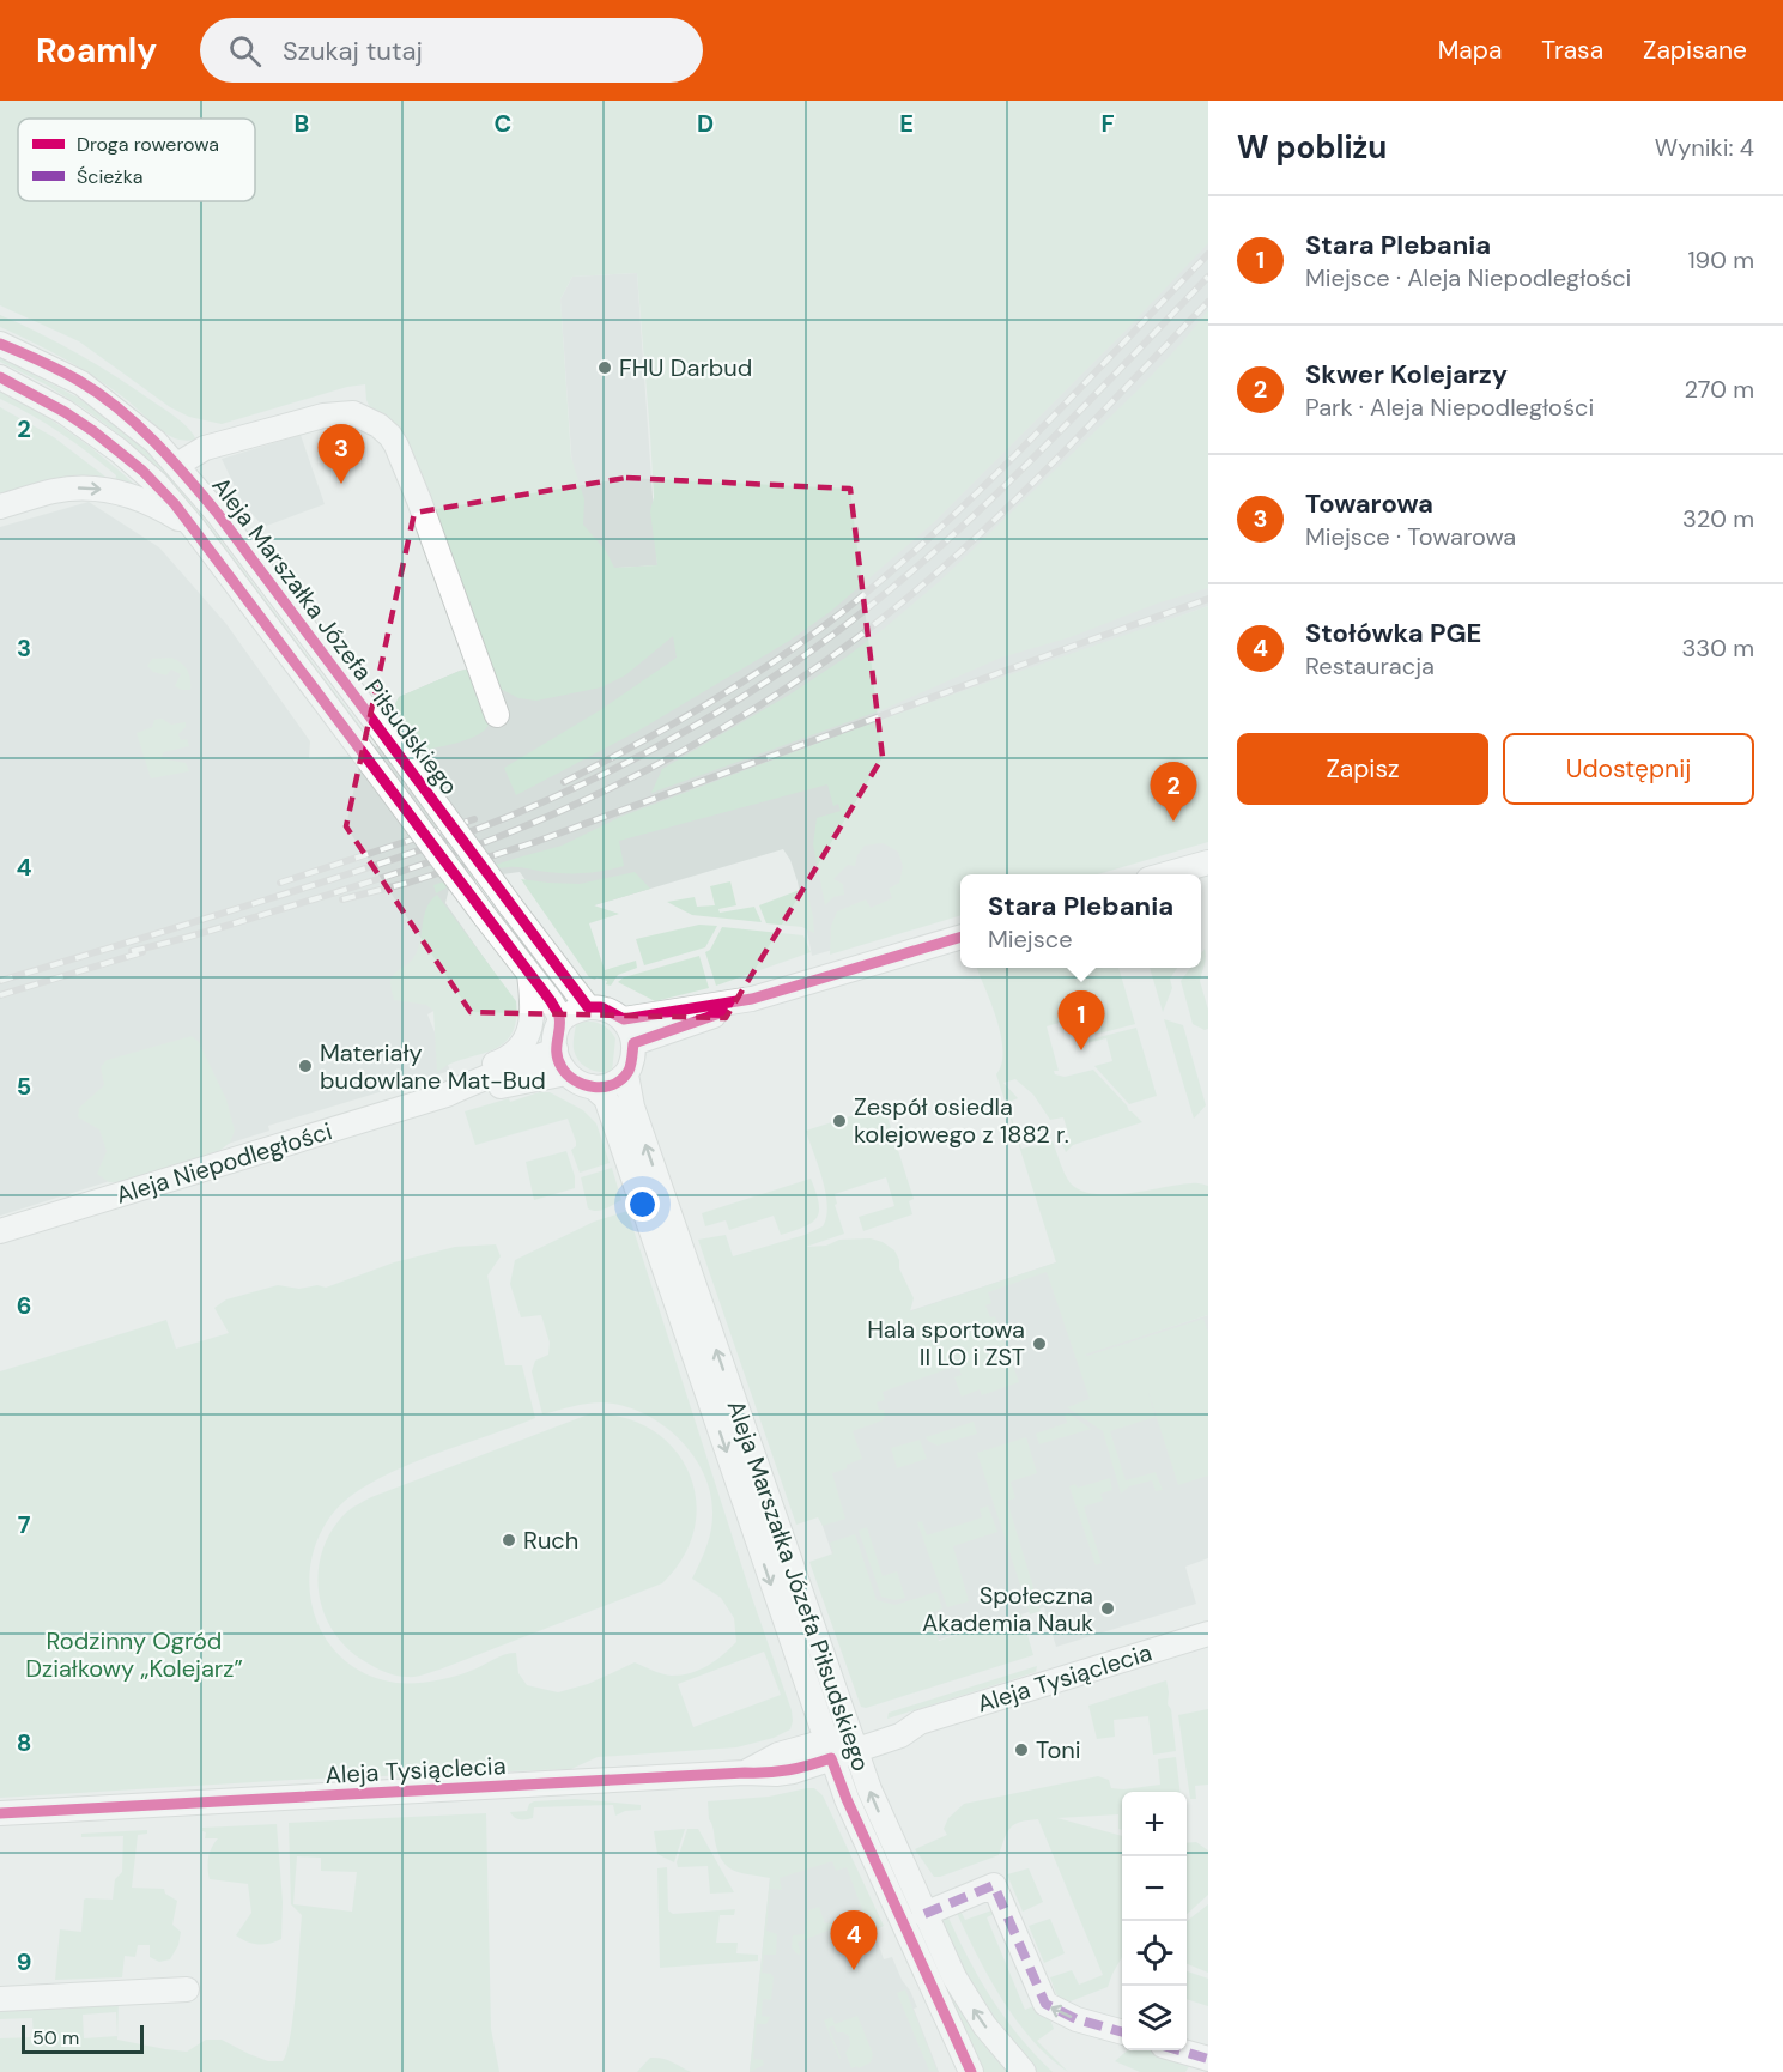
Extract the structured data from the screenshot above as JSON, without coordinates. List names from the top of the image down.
{
  "streets": {
    "street": ["Aleja Marszałka Józefa Piłsudskiego", "Aleja Niepodległości", "Aleja Tysiąclecia"]
  },
  "crossings": [
    ["Aleja Marszałka Józefa Piłsudskiego", "Aleja Niepodległości"],
    ["Aleja Marszałka Józefa Piłsudskiego", "Aleja Tysiąclecia"]
  ],
  "parks": ["Rodzinny Ogród Działkowy „Kolejarz”"],
  "places": [
    "FHU Darbud",
    "Materiały budowlane Mat-Bud",
    "Zespół osiedla kolejowego z 1882 r.",
    "Hala sportowa II LO i ZST",
    "Ruch",
    "Społeczna Akademia Nauk",
    "Toni"
  ],
  "legend": ["Droga rowerowa", "Ścieżka"],
  "scale_bar": "50 m",
  "page": {
    "header": "Roamly",
    "search": "Szukaj tutaj",
    "nav": ["Mapa", "Trasa", "Zapisane"],
    "heading": ["W pobliżu", "Wyniki: 4"],
    "list": [
      {
        "mark": "1",
        "name": "Stara Plebania",
        "note": "Miejsce · Aleja Niepodległości",
        "value": "190 m"
      },
      {
        "mark": "2",
        "name": "Skwer Kolejarzy",
        "note": "Park · Aleja Niepodległości",
        "value": "270 m"
      },
      {
        "mark": "3",
        "name": "Towarowa",
        "note": "Miejsce · Towarowa",
        "value": "320 m"
      },
      {
        "mark": "4",
        "name": "Stołówka PGE",
        "note": "Restauracja",
        "value": "330 m"
      }
    ],
    "pins": [
      "3",
      "2",
      "1",
      "4"
    ],
    "buttons": ["Zapisz", "Udostępnij"],
    "popup": ["Stara Plebania", "Miejsce"],
    "map_buttons": ["+", "−"],
    "scale": "50 m"
  },
  "grid": {
    "columns": [
      "B",
      "C",
      "D",
      "E",
      "F"
    ],
    "rows": [
      "2",
      "3",
      "4",
      "5",
      "6",
      "7",
      "8",
      "9"
    ]
  }
}
